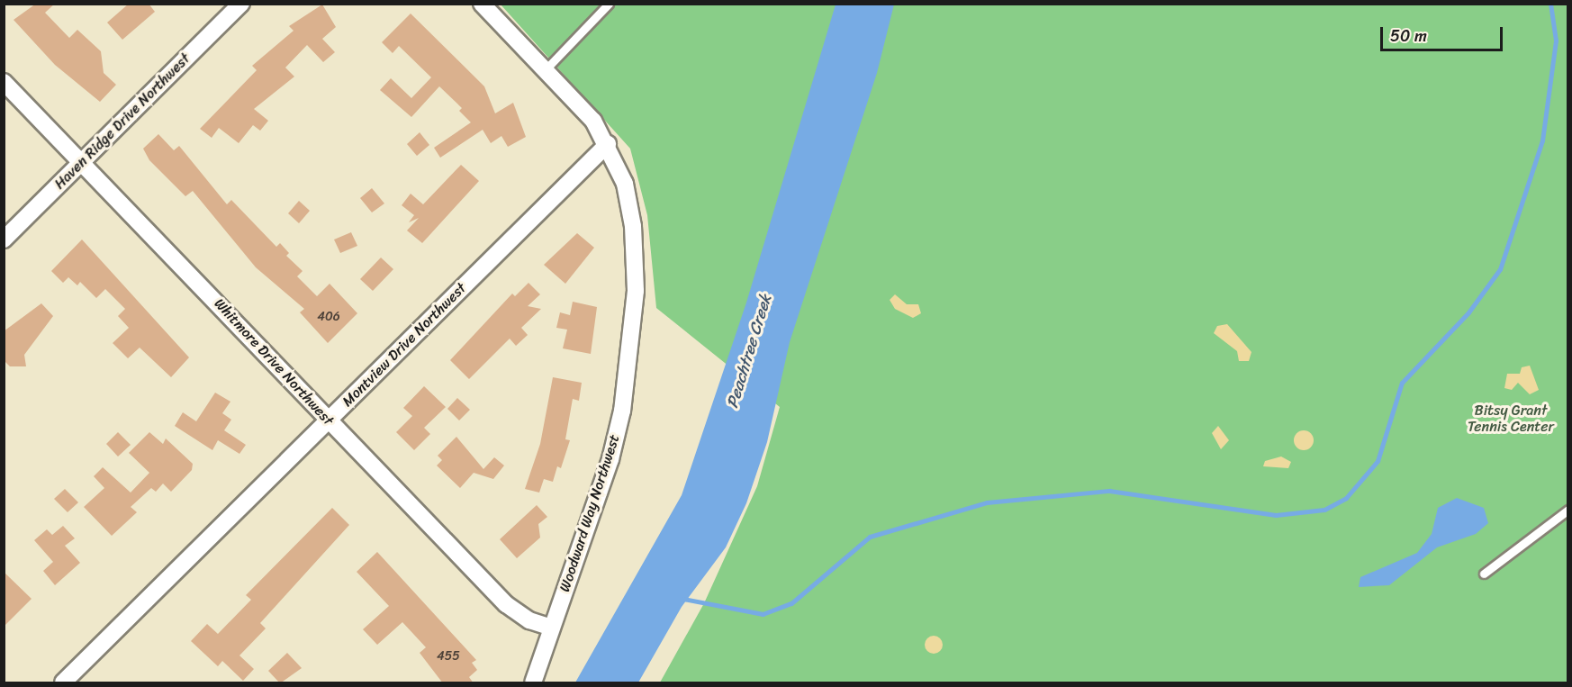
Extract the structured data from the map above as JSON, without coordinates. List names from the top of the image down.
{
  "streets": {
    "street": [
      "Haven Ridge Drive Northwest",
      "Montview Drive Northwest",
      "Whitmore Drive Northwest",
      "Woodward Way Northwest"
    ]
  },
  "crossings": [
    ["Haven Ridge Drive Northwest", "Whitmore Drive Northwest"],
    ["Montview Drive Northwest", "Whitmore Drive Northwest"],
    ["Montview Drive Northwest", "Woodward Way Northwest"],
    ["Whitmore Drive Northwest", "Woodward Way Northwest"]
  ],
  "water": ["Peachtree Creek"],
  "parks": ["Bitsy Grant Tennis Center"],
  "house_numbers": ["406", "455"],
  "scale_bar": "50 m"
}
